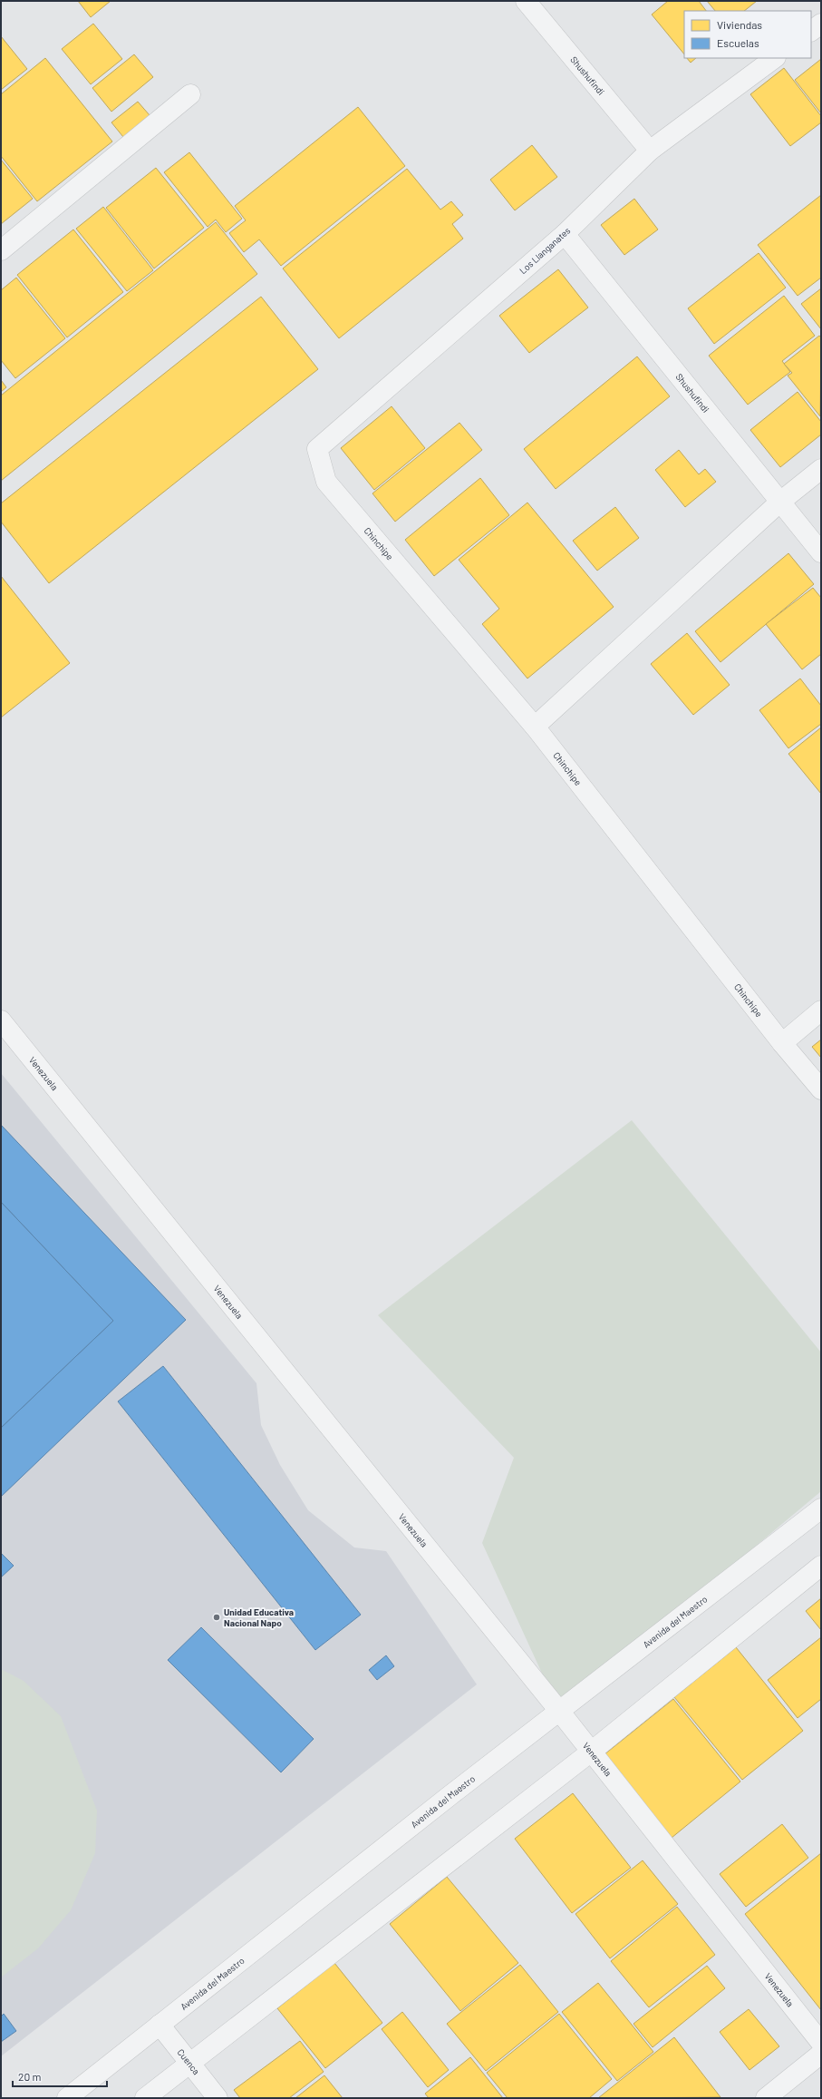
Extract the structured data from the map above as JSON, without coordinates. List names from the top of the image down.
{
  "streets": {
    "street": [
      "Shushufindi",
      "Los Llanganates",
      "Chinchipe",
      "Venezuela",
      "Avenida del Maestro",
      "Cuenca"
    ]
  },
  "crossings": [
    ["Shushufindi", "Los Llanganates"],
    ["Los Llanganates", "Chinchipe"],
    ["Venezuela", "Avenida del Maestro"],
    ["Avenida del Maestro", "Cuenca"]
  ],
  "places": ["Unidad Educativa Nacional Napo"],
  "legend": ["Viviendas", "Escuelas"],
  "scale_bar": "20 m"
}
